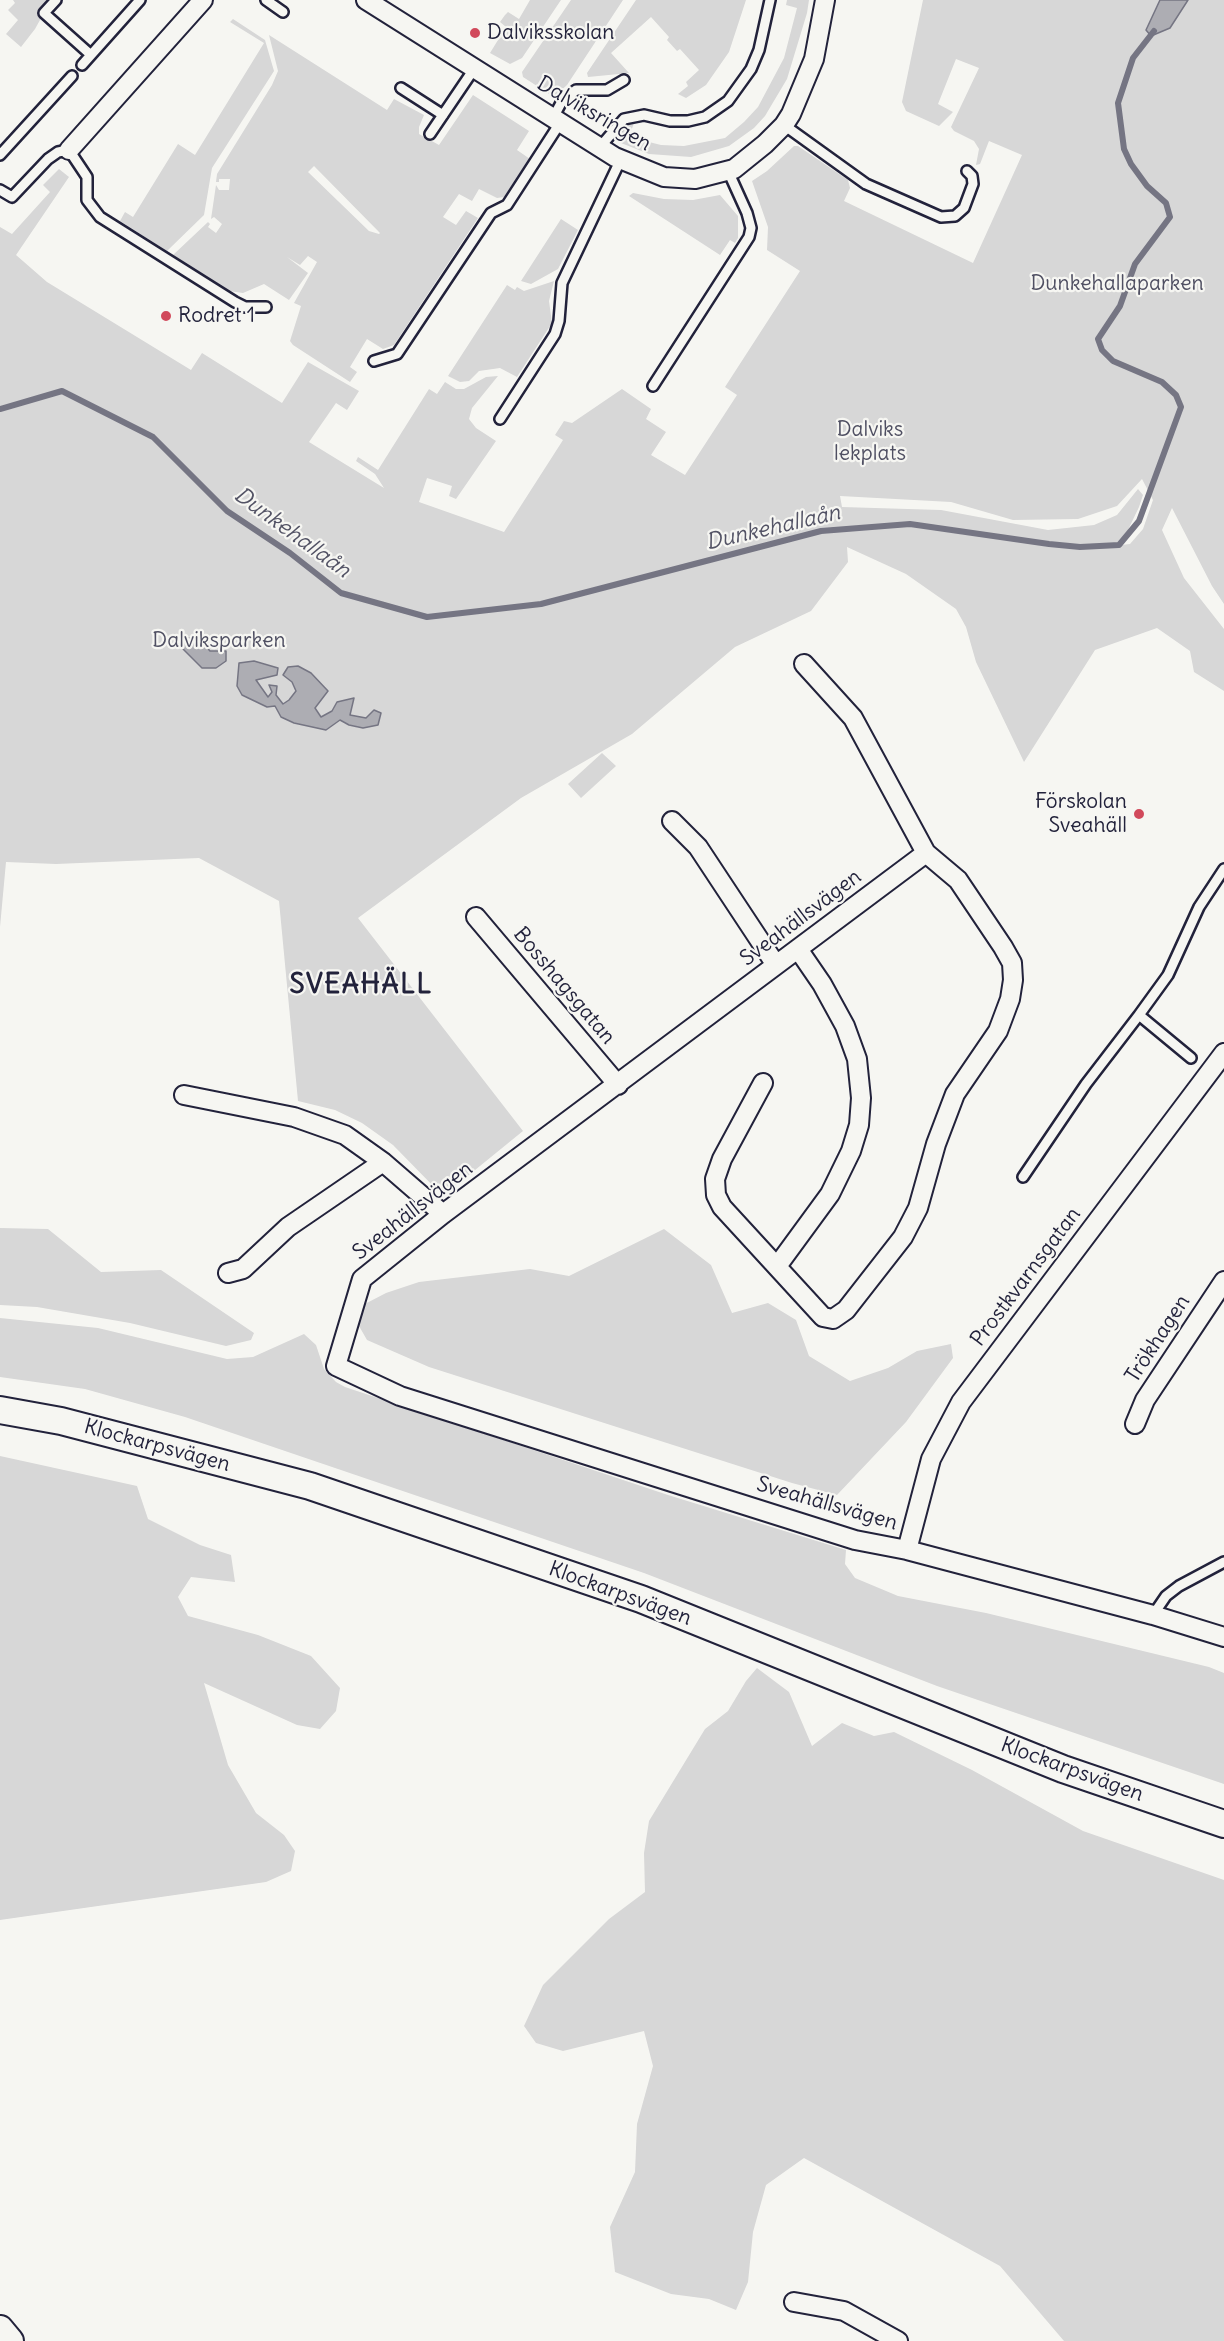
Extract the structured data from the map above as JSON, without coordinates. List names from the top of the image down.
{
  "streets": {
    "street": [
      "Dalviksringen",
      "Sveahällsvägen",
      "Bosshagsgatan",
      "Prostkvarnsgatan",
      "Trökhagen",
      "Klockarpsvägen"
    ]
  },
  "crossings": [
    ["Sveahällsvägen", "Bosshagsgatan"],
    ["Sveahällsvägen", "Prostkvarnsgatan"]
  ],
  "districts": ["SVEAHÄLL"],
  "water": ["Dunkehallaån"],
  "parks": ["Dunkehallaparken", "Dalviks lekplats", "Dalviksparken"],
  "places": ["Dalviksskolan", "Rodret 1", "Förskolan Sveahäll"]
}
